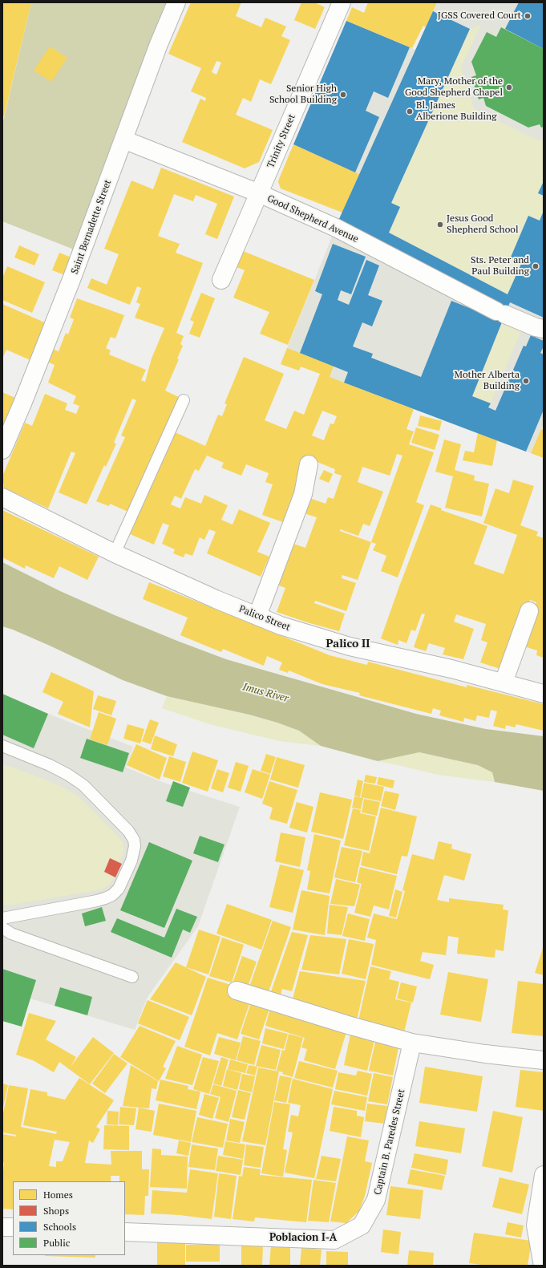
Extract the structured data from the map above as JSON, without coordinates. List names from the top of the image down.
{
  "streets": {
    "street": [
      "Trinity Street",
      "Good Shepherd Avenue",
      "Saint Bernadette Street",
      "Palico Street",
      "Captain B. Paredes Street"
    ]
  },
  "crossings": [
    ["Trinity Street", "Good Shepherd Avenue"],
    ["Good Shepherd Avenue", "Saint Bernadette Street"]
  ],
  "districts": ["Palico II", "Poblacion I-A"],
  "water": ["Imus River"],
  "places": [
    "JGSS Covered Court",
    "Mary, Mother of the Good Shepherd Chapel",
    "Senior High School Building",
    "Bl. James Alberione Building",
    "Jesus Good Shepherd School",
    "Sts. Peter and Paul Building",
    "Mother Alberta Building"
  ],
  "legend": [
    "Homes",
    "Shops",
    "Schools",
    "Public"
  ]
}
